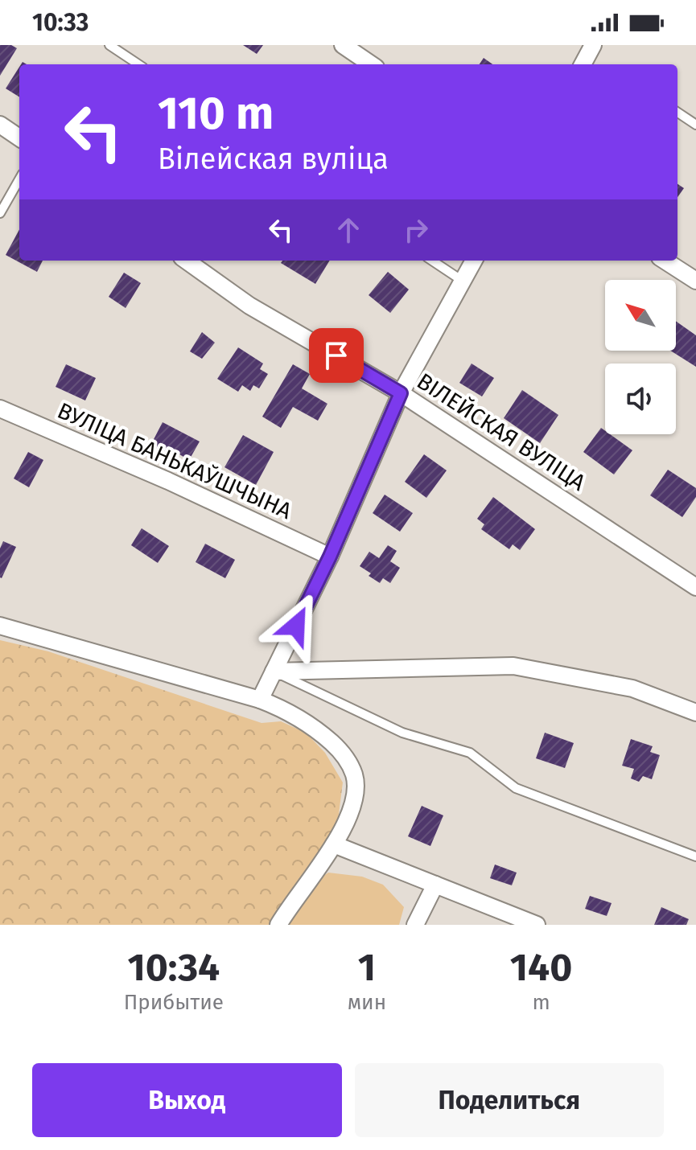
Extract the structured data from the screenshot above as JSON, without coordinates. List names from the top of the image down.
{
  "streets": {
    "street": ["ВІЛЕЙСКАЯ ВУЛІЦА", "ВУЛІЦА БАНЬКАЎШЧЫНА"]
  },
  "north": "top left",
  "page": {
    "status": "10:33",
    "turn": ["110 m", "Вілейская вуліца"],
    "eta": [
      "10:34",
      "Прибытие",
      "1",
      "мин",
      "140",
      "m"
    ],
    "buttons": ["Выход", "Поделиться"]
  }
}
